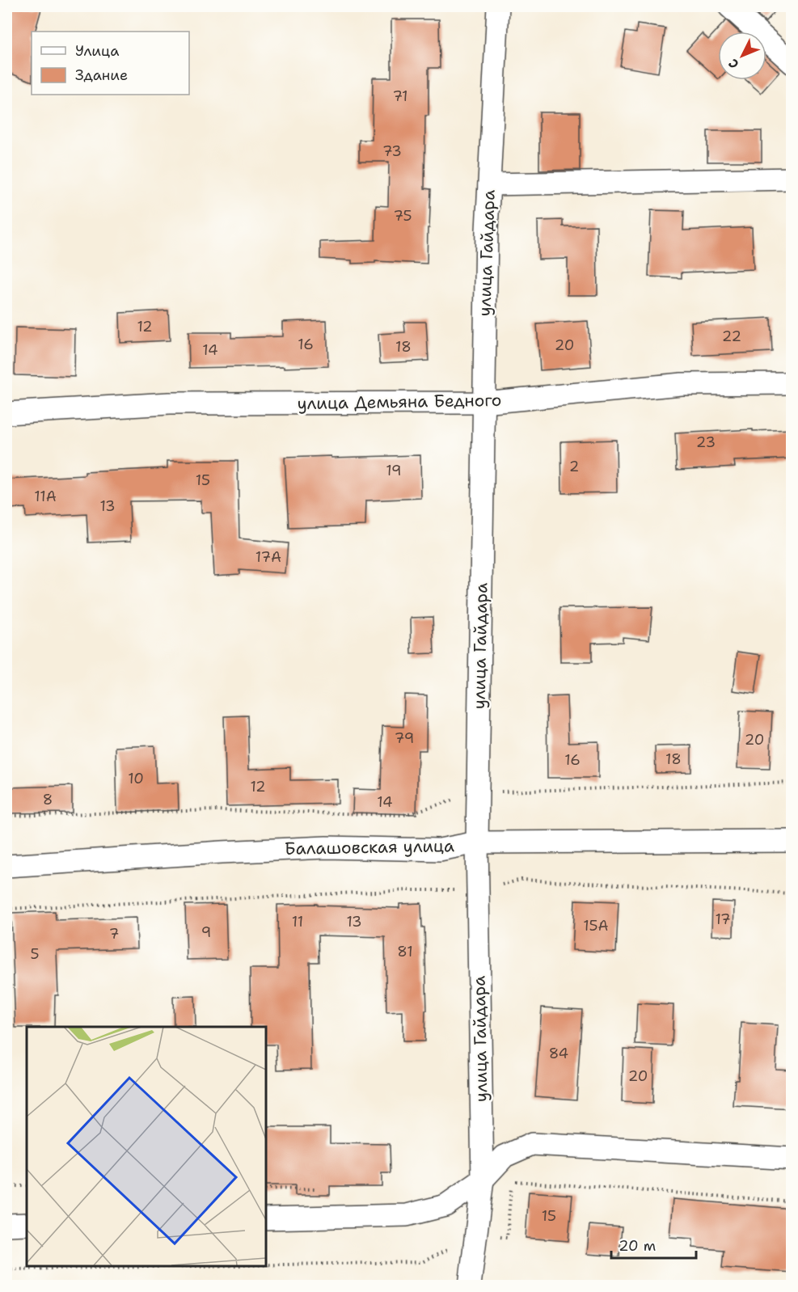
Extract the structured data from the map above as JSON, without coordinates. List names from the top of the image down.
{
  "streets": {
    "street": ["улица Гайдара", "улица Демьяна Бедного", "Балашовская улица"]
  },
  "crossings": [
    ["улица Гайдара", "улица Демьяна Бедного"],
    ["улица Гайдара", "Балашовская улица"]
  ],
  "house_numbers": [
    "71",
    "73",
    "75",
    "12",
    "22",
    "16",
    "20",
    "18",
    "14",
    "23",
    "2",
    "19",
    "15",
    "11А",
    "13",
    "17А",
    "79",
    "20",
    "18",
    "16",
    "10",
    "12",
    "8",
    "14",
    "17",
    "11",
    "13",
    "15А",
    "9",
    "7",
    "81",
    "5",
    "84",
    "20",
    "15"
  ],
  "legend": ["Улица", "Здание"],
  "scale_bar": "20 m",
  "north": "bottom left"
}
